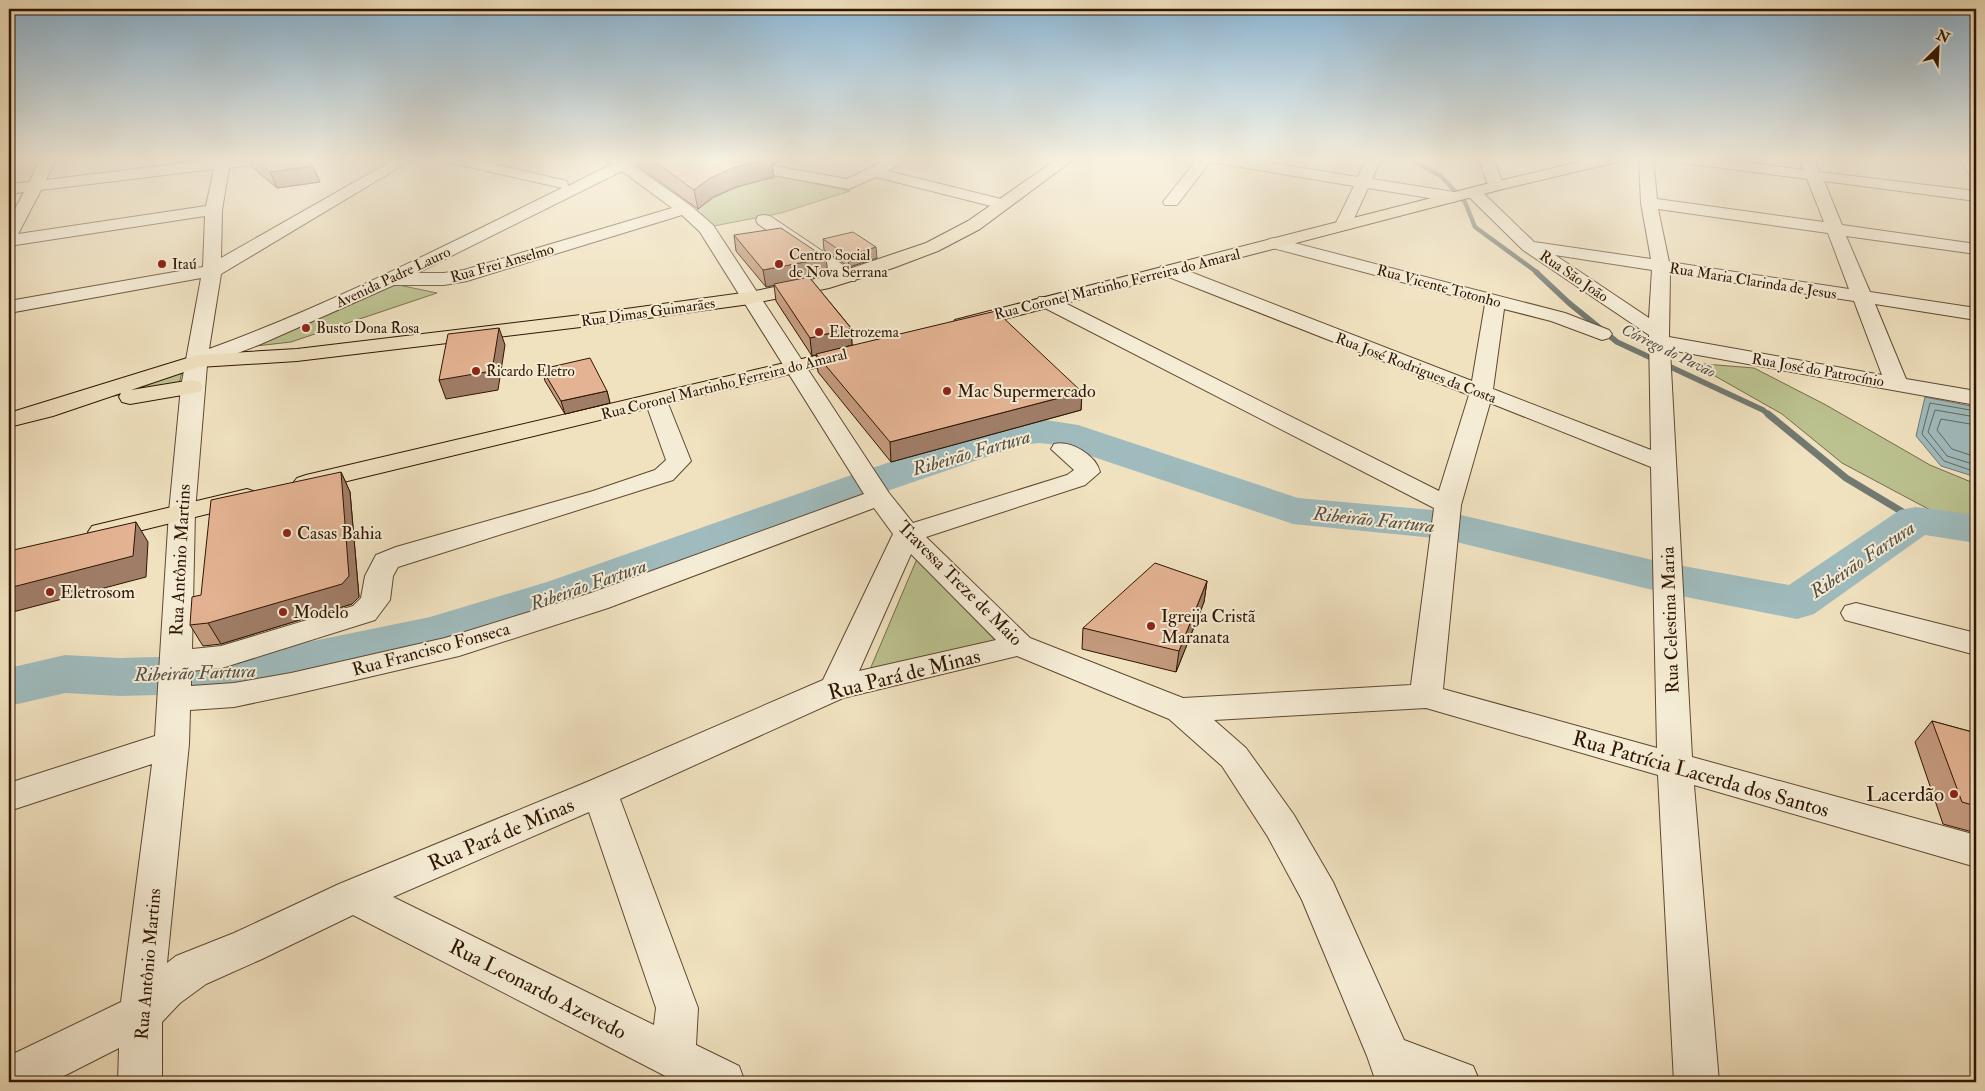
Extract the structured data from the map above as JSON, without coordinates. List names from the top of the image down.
{
  "streets": {
    "main road": ["Rua Coronel Martinho Ferreira do Amaral", "Rua Dimas Guimarães"],
    "street": [
      "Rua Frei Anselmo",
      "Rua São João",
      "Avenida Padre Lauro",
      "Rua Maria Clarinda de Jesus",
      "Rua Vicente Totonho",
      "Rua José Rodrigues da Costa",
      "Rua José do Patrocínio",
      "Rua Antônio Martins",
      "Travessa Treze de Maio",
      "Rua Celestina Maria",
      "Rua Francisco Fonseca",
      "Rua Pará de Minas",
      "Rua Patrícia Lacerda dos Santos",
      "Rua Leonardo Azevedo"
    ]
  },
  "crossings": [
    ["Rua Frei Anselmo", "Avenida Padre Lauro"],
    ["Rua São João", "Rua Maria Clarinda de Jesus"],
    ["Rua São João", "Rua José do Patrocínio"],
    ["Rua São João", "Rua Celestina Maria"],
    ["Avenida Padre Lauro", "Rua Dimas Guimarães"],
    ["Avenida Padre Lauro", "Rua Antônio Martins"],
    ["Rua Maria Clarinda de Jesus", "Rua Celestina Maria"],
    ["Rua Coronel Martinho Ferreira do Amaral", "Rua Vicente Totonho"],
    ["Rua Coronel Martinho Ferreira do Amaral", "Rua José Rodrigues da Costa"],
    ["Rua Coronel Martinho Ferreira do Amaral", "Rua Antônio Martins"],
    ["Rua Coronel Martinho Ferreira do Amaral", "Travessa Treze de Maio"],
    ["Rua Dimas Guimarães", "Rua Antônio Martins"],
    ["Rua Dimas Guimarães", "Travessa Treze de Maio"],
    ["Rua José Rodrigues da Costa", "Rua Celestina Maria"],
    ["Rua José do Patrocínio", "Rua Celestina Maria"],
    ["Rua Antônio Martins", "Rua Francisco Fonseca"],
    ["Rua Antônio Martins", "Rua Pará de Minas"],
    ["Travessa Treze de Maio", "Rua Francisco Fonseca"],
    ["Travessa Treze de Maio", "Rua Pará de Minas"],
    ["Travessa Treze de Maio", "Rua Patrícia Lacerda dos Santos"],
    ["Rua Celestina Maria", "Rua Patrícia Lacerda dos Santos"],
    ["Rua Pará de Minas", "Rua Leonardo Azevedo"]
  ],
  "water": ["Córrego do Pavão", "Ribeirão Fartura"],
  "places": [
    "Itaú",
    "Centro Social de Nova Serrana",
    "Busto Dona Rosa",
    "Eletrozema",
    "Ricardo Eletro",
    "Mac Supermercado",
    "Casas Bahia",
    "Eletrosom",
    "Modelo",
    "Igreija Cristã Maranata",
    "Lacerdão"
  ],
  "north": "top right"
}
